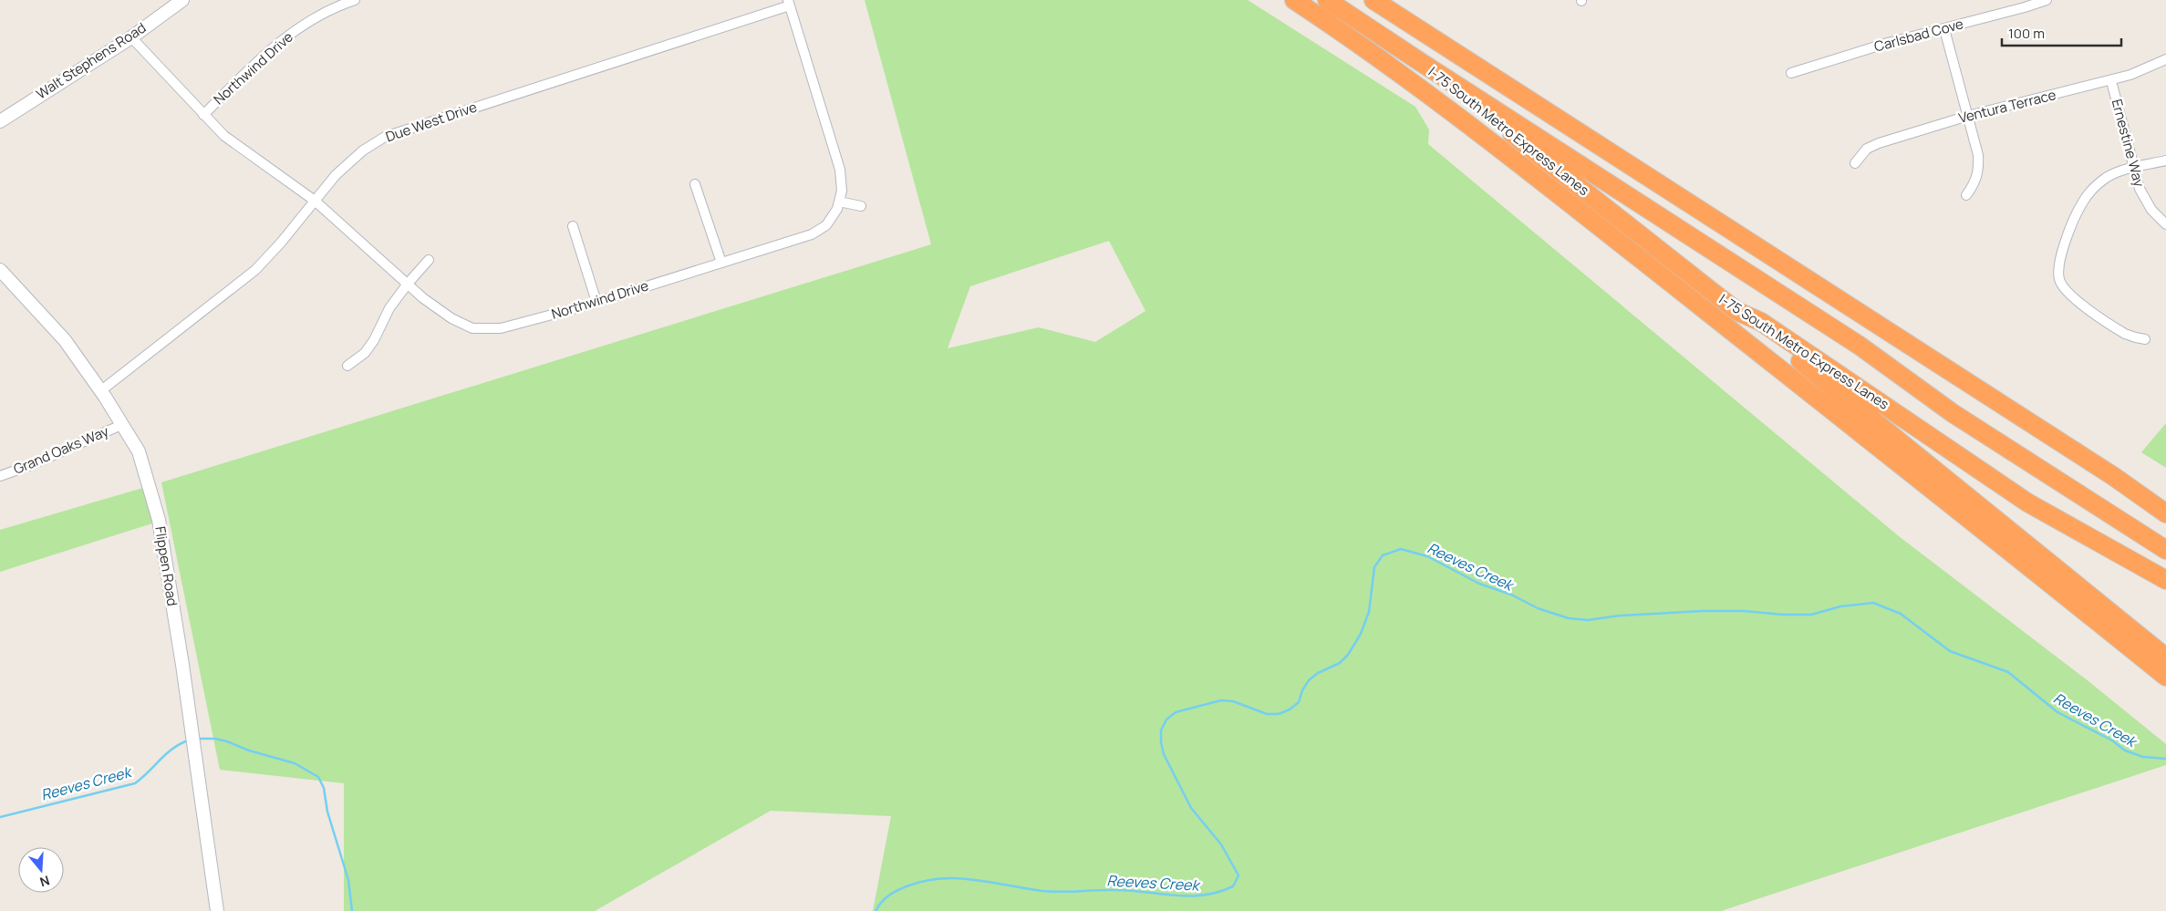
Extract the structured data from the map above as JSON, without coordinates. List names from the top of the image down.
{
  "streets": {
    "highway": ["I-75 South Metro Express Lanes"],
    "street": [
      "Carlsbad Cove",
      "Walt Stephens Road",
      "Northwind Drive",
      "Ventura Terrace",
      "Due West Drive",
      "Ernestine Way",
      "Grand Oaks Way",
      "Flippen Road"
    ]
  },
  "crossings": [
    ["Walt Stephens Road", "Northwind Drive"],
    ["Northwind Drive", "Due West Drive"],
    ["Ventura Terrace", "Ernestine Way"],
    ["Due West Drive", "Flippen Road"],
    ["Grand Oaks Way", "Flippen Road"]
  ],
  "water": ["Reeves Creek"],
  "scale_bar": "100 m",
  "north": "bottom"
}
